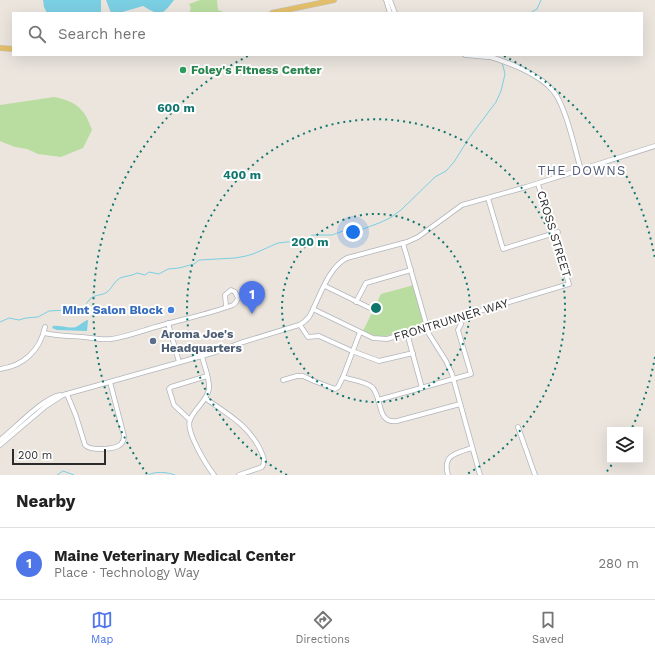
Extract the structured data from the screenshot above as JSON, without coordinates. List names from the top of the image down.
{
  "streets": {
    "street": ["CROSS STREET", "FRONTRUNNER WAY"]
  },
  "crossings": [
    ["CROSS STREET", "FRONTRUNNER WAY"]
  ],
  "districts": ["THE DOWNS"],
  "places": ["Foley's Fitness Center", "Mint Salon Block", "Aroma Joe's Headquarters"],
  "scale_bar": "200 m",
  "page": {
    "search": "Search here",
    "pins": "1",
    "scale": "200 m",
    "heading": "Nearby",
    "list": [
      {
        "mark": "1",
        "name": "Maine Veterinary Medical Center",
        "note": "Place · Technology Way",
        "value": "280 m"
      }
    ],
    "nav": ["Map", "Directions", "Saved"]
  },
  "rings": ["600 m", "400 m", "200 m"]
}
